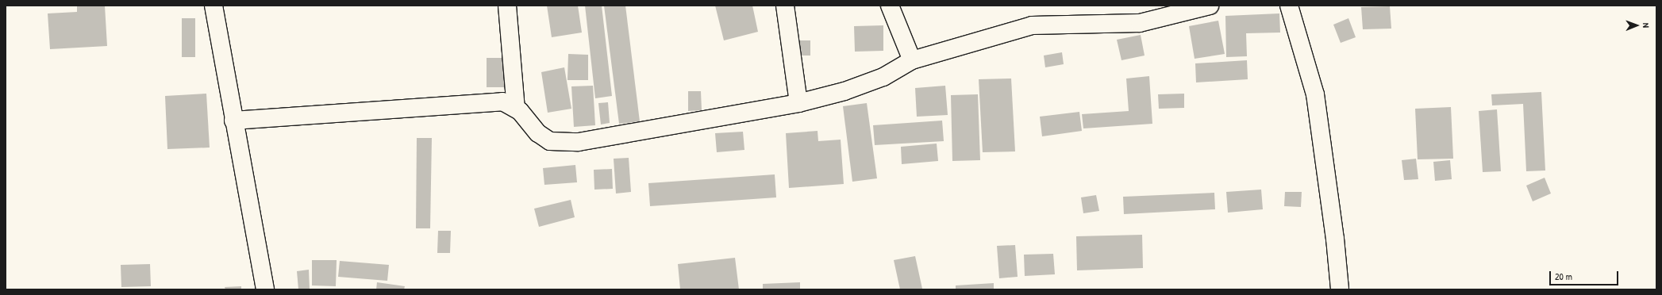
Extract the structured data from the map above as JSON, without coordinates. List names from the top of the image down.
{
  "scale_bar": "20 m",
  "north": "right"
}
